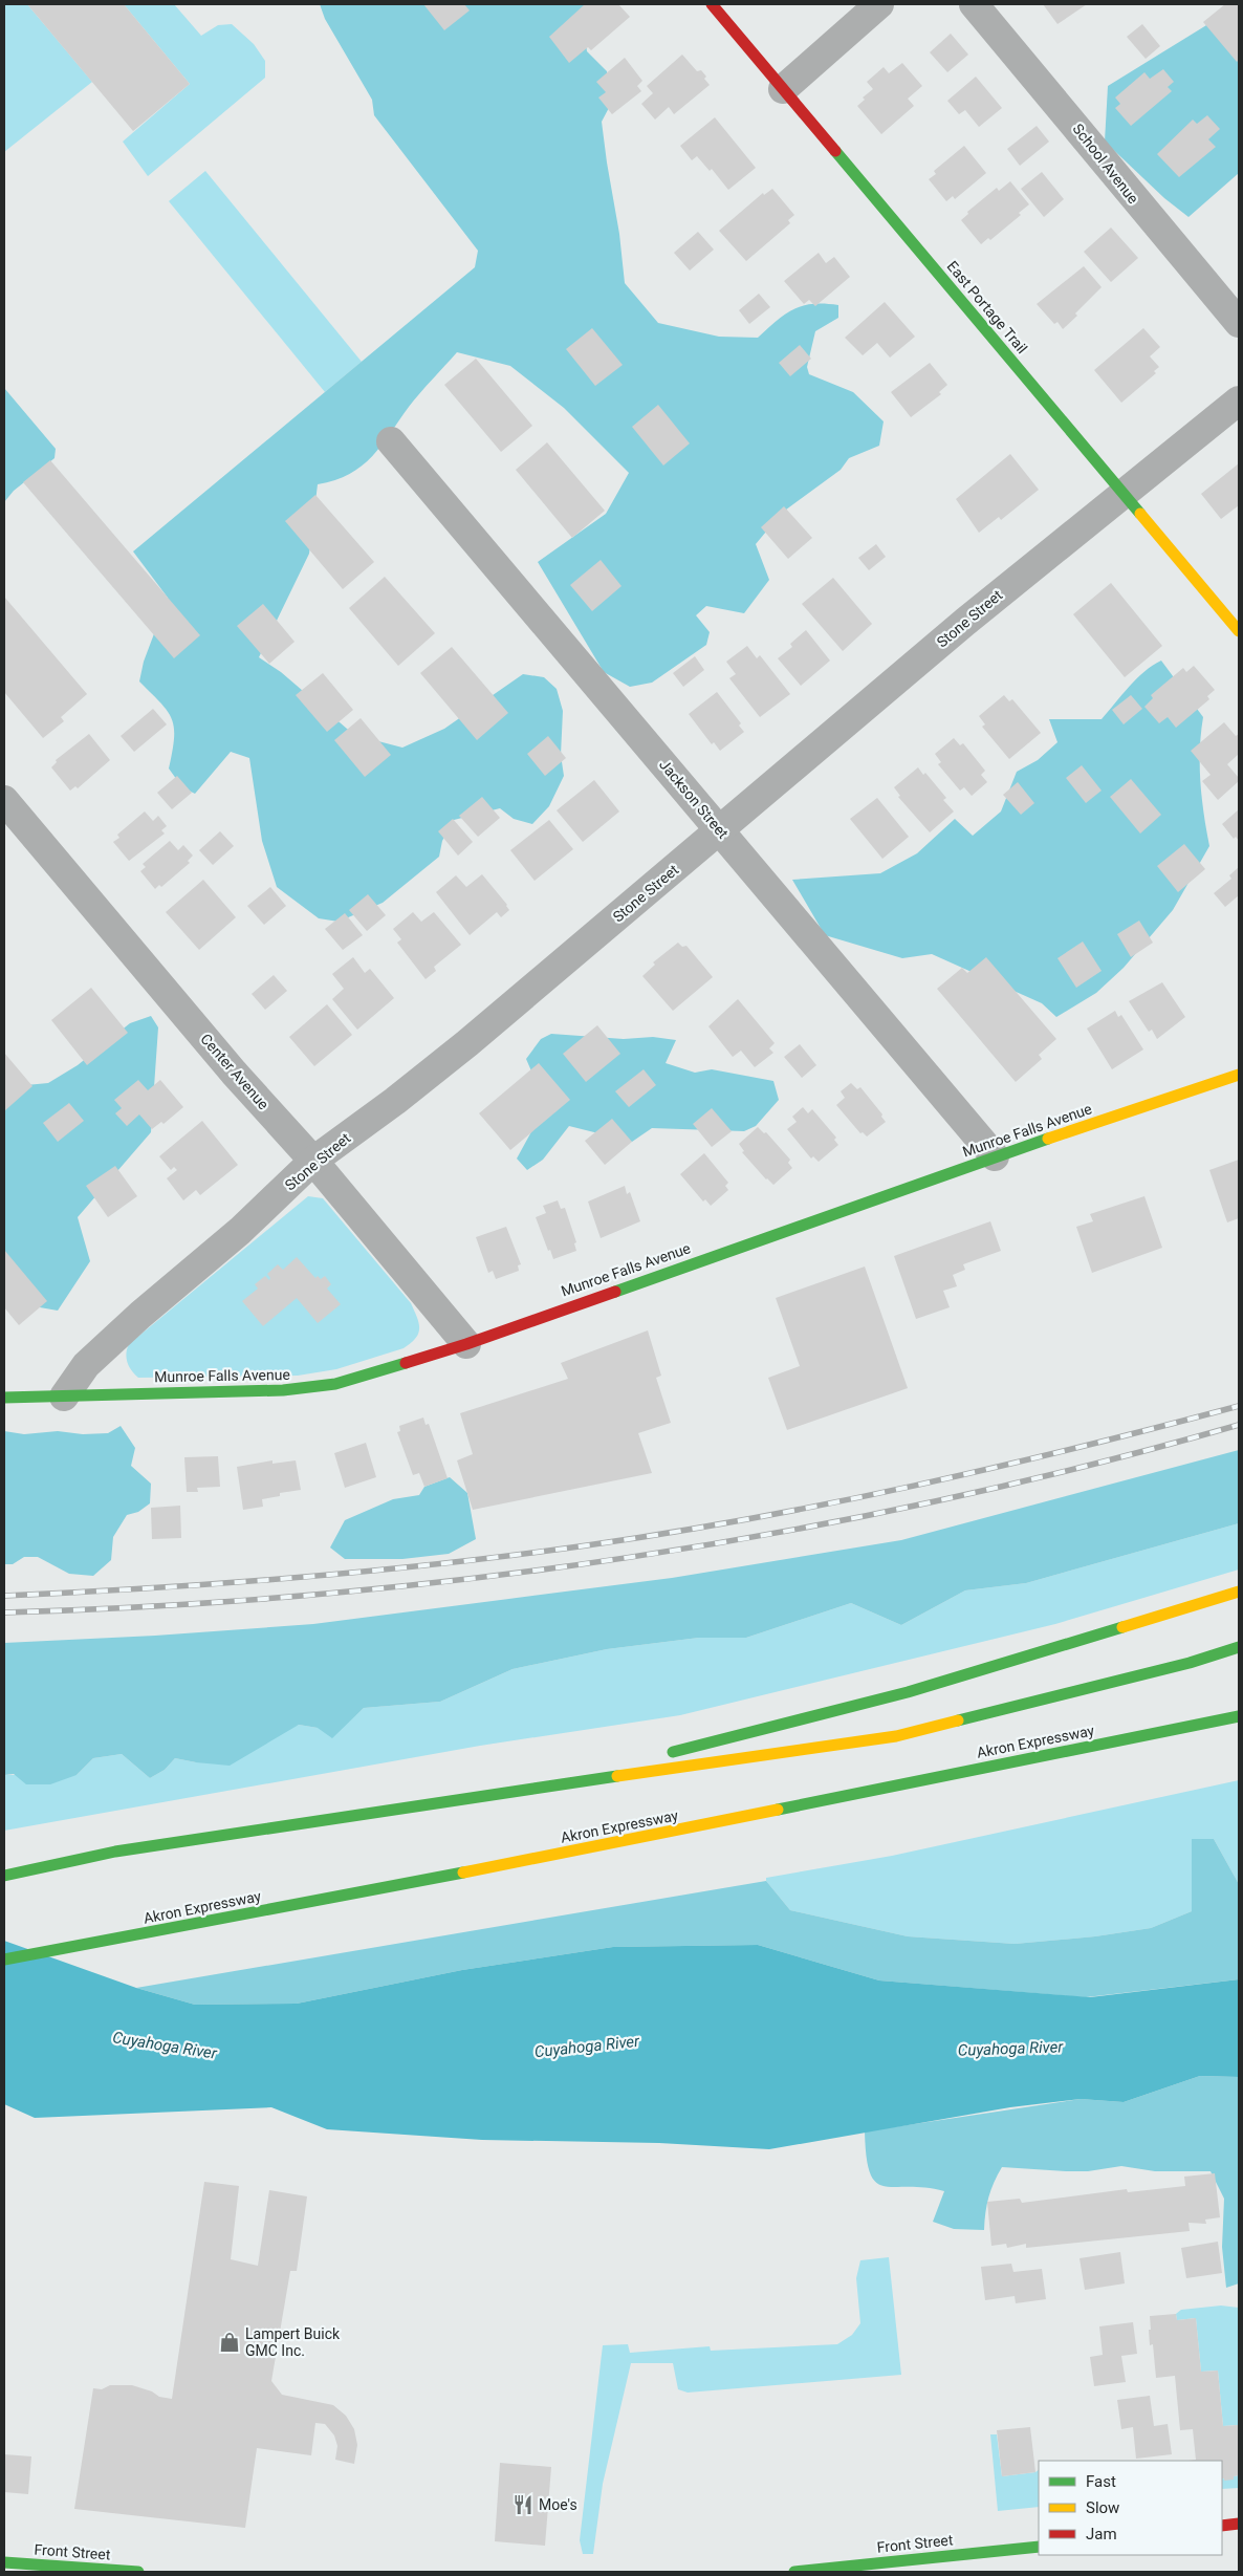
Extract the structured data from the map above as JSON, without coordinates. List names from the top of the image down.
{
  "streets": {
    "main road": [
      "East Portage Trail",
      "Munroe Falls Avenue",
      "Akron Expressway",
      "Front Street"
    ],
    "street": [
      "School Avenue",
      "Stone Street",
      "Jackson Street",
      "Center Avenue"
    ]
  },
  "crossings": [
    ["East Portage Trail", "Stone Street"],
    ["Stone Street", "Jackson Street"],
    ["Stone Street", "Center Avenue"],
    ["Stone Street", "Munroe Falls Avenue"],
    ["Jackson Street", "Munroe Falls Avenue"],
    ["Center Avenue", "Munroe Falls Avenue"]
  ],
  "water": ["Cuyahoga River"],
  "places": {
    "shop": ["Lampert Buick GMC Inc."],
    "restaurant": ["Moe's"]
  },
  "legend": ["Fast", "Slow", "Jam"]
}
